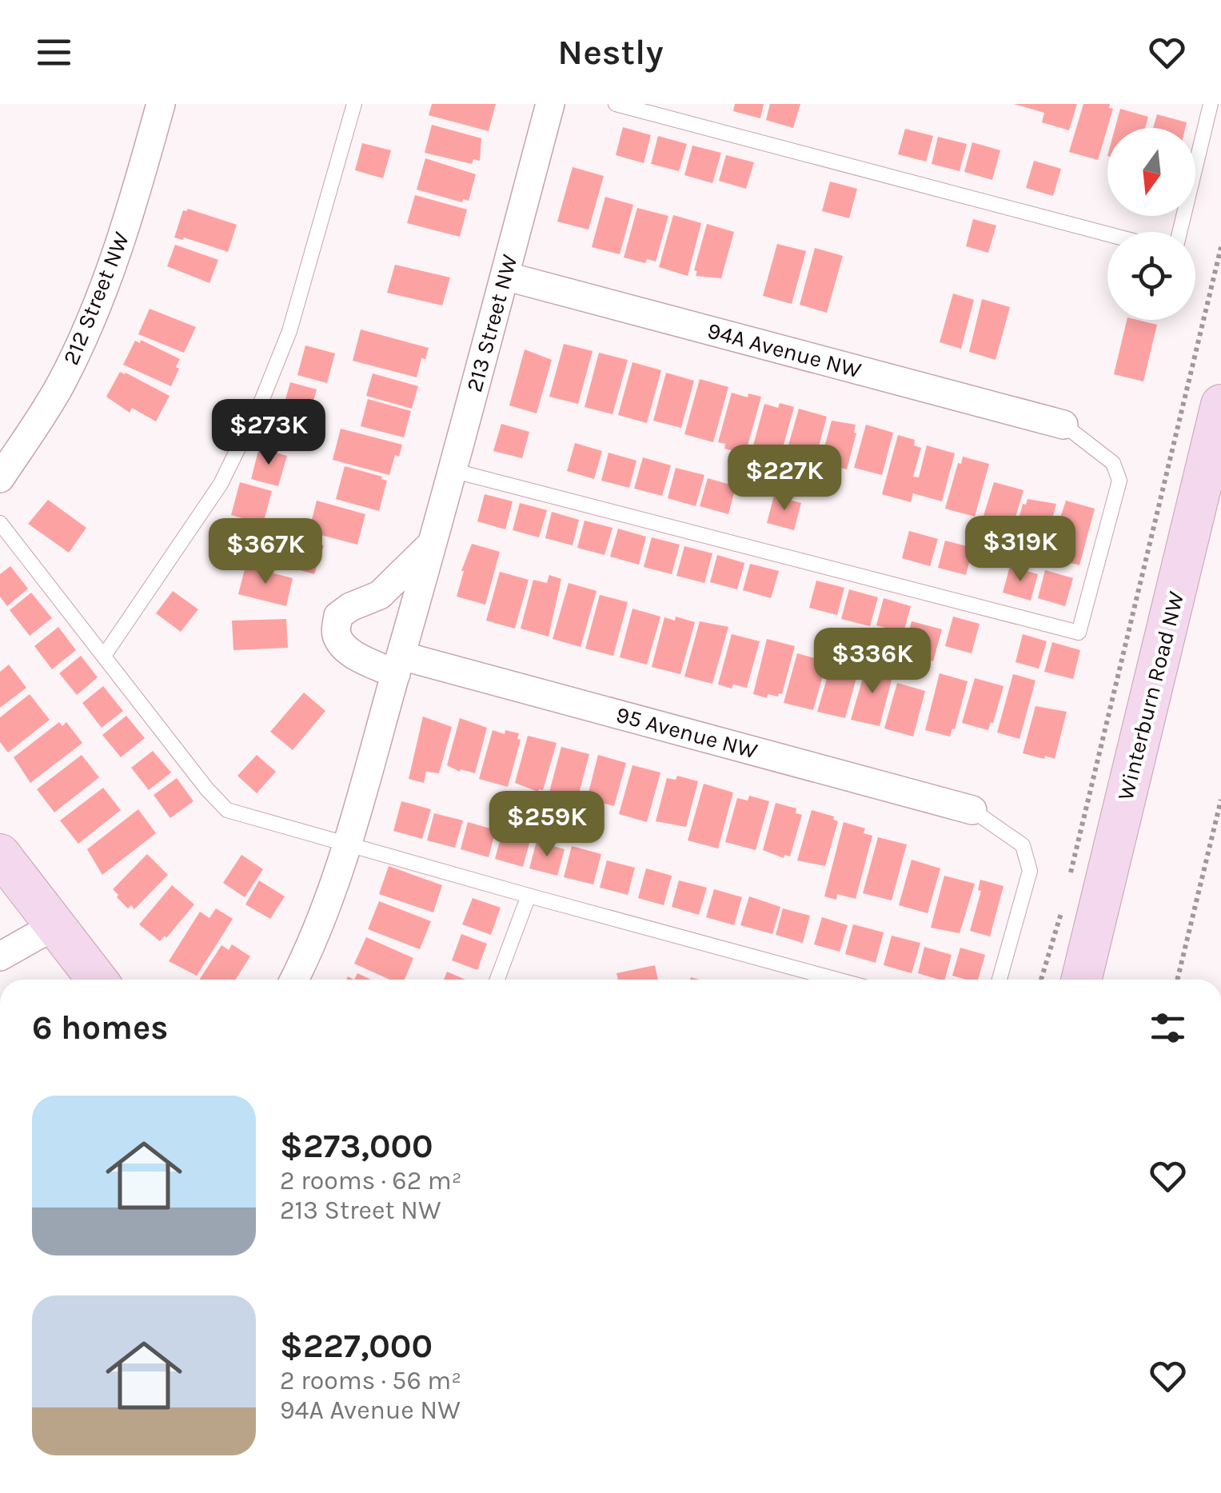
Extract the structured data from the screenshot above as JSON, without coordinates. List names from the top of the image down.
{
  "streets": {
    "main road": ["Winterburn Road NW"],
    "street": [
      "212 Street NW",
      "213 Street NW",
      "94A Avenue NW",
      "95 Avenue NW"
    ]
  },
  "crossings": [
    ["213 Street NW", "94A Avenue NW"],
    ["213 Street NW", "95 Avenue NW"]
  ],
  "north": "bottom",
  "page": {
    "header": "Nestly",
    "price": [
      "$273K",
      "$227K",
      "$319K",
      "$367K",
      "$336K",
      "$259K"
    ],
    "heading": "6 homes",
    "list": [
      {
        "name": "$273,000",
        "note": "2 rooms · 62 m² · 213 Street NW"
      },
      {
        "name": "$227,000",
        "note": "2 rooms · 56 m² · 94A Avenue NW"
      }
    ]
  }
}
